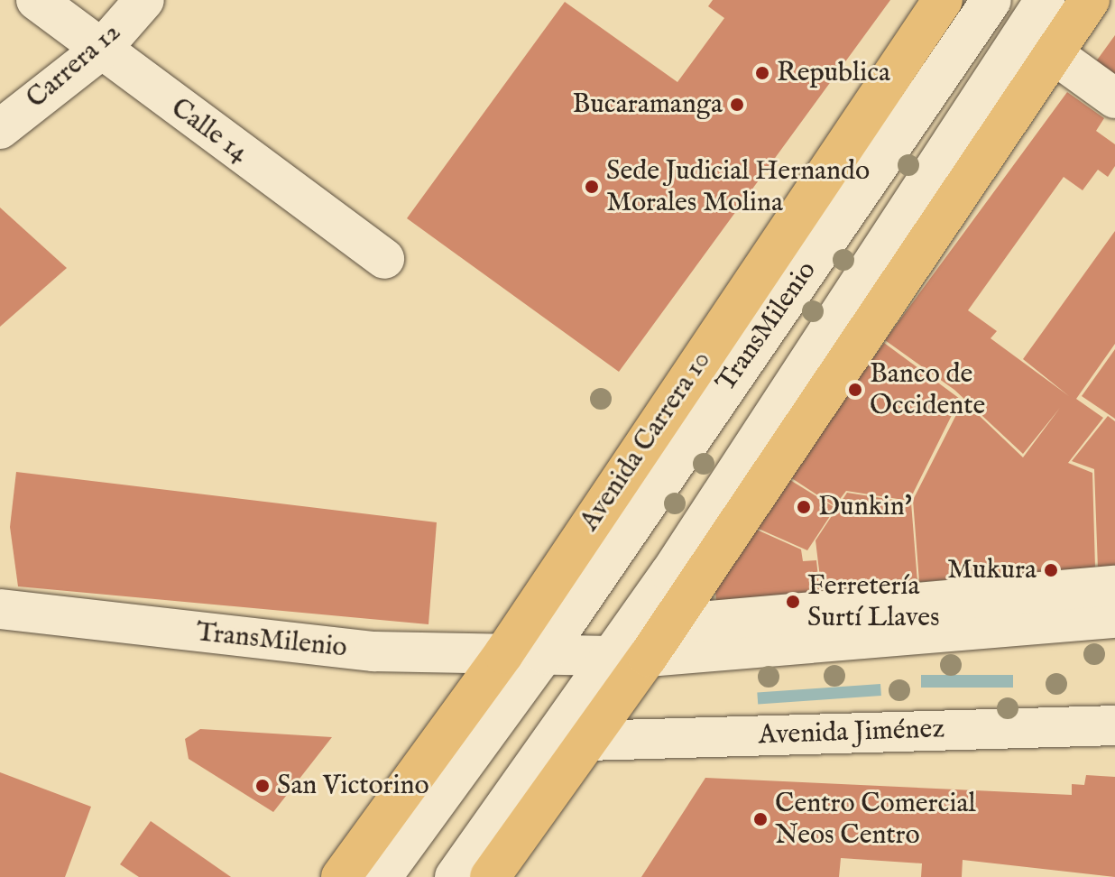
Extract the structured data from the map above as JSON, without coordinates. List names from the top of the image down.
{
  "streets": {
    "main road": ["Avenida Carrera 10"],
    "street": [
      "Carrera 12",
      "Calle 14",
      "TransMilenio",
      "Avenida Jiménez"
    ]
  },
  "crossings": [
    ["Carrera 12", "Calle 14"],
    ["TransMilenio", "Avenida Carrera 10"]
  ],
  "places": [
    "Republica",
    "Bucaramanga",
    "Sede Judicial Hernando Morales Molina",
    "Banco de Occidente",
    "Dunkin'",
    "Mukura",
    "Ferretería Surtí Llaves",
    "San Victorino",
    "Centro Comercial Neos Centro"
  ]
}
